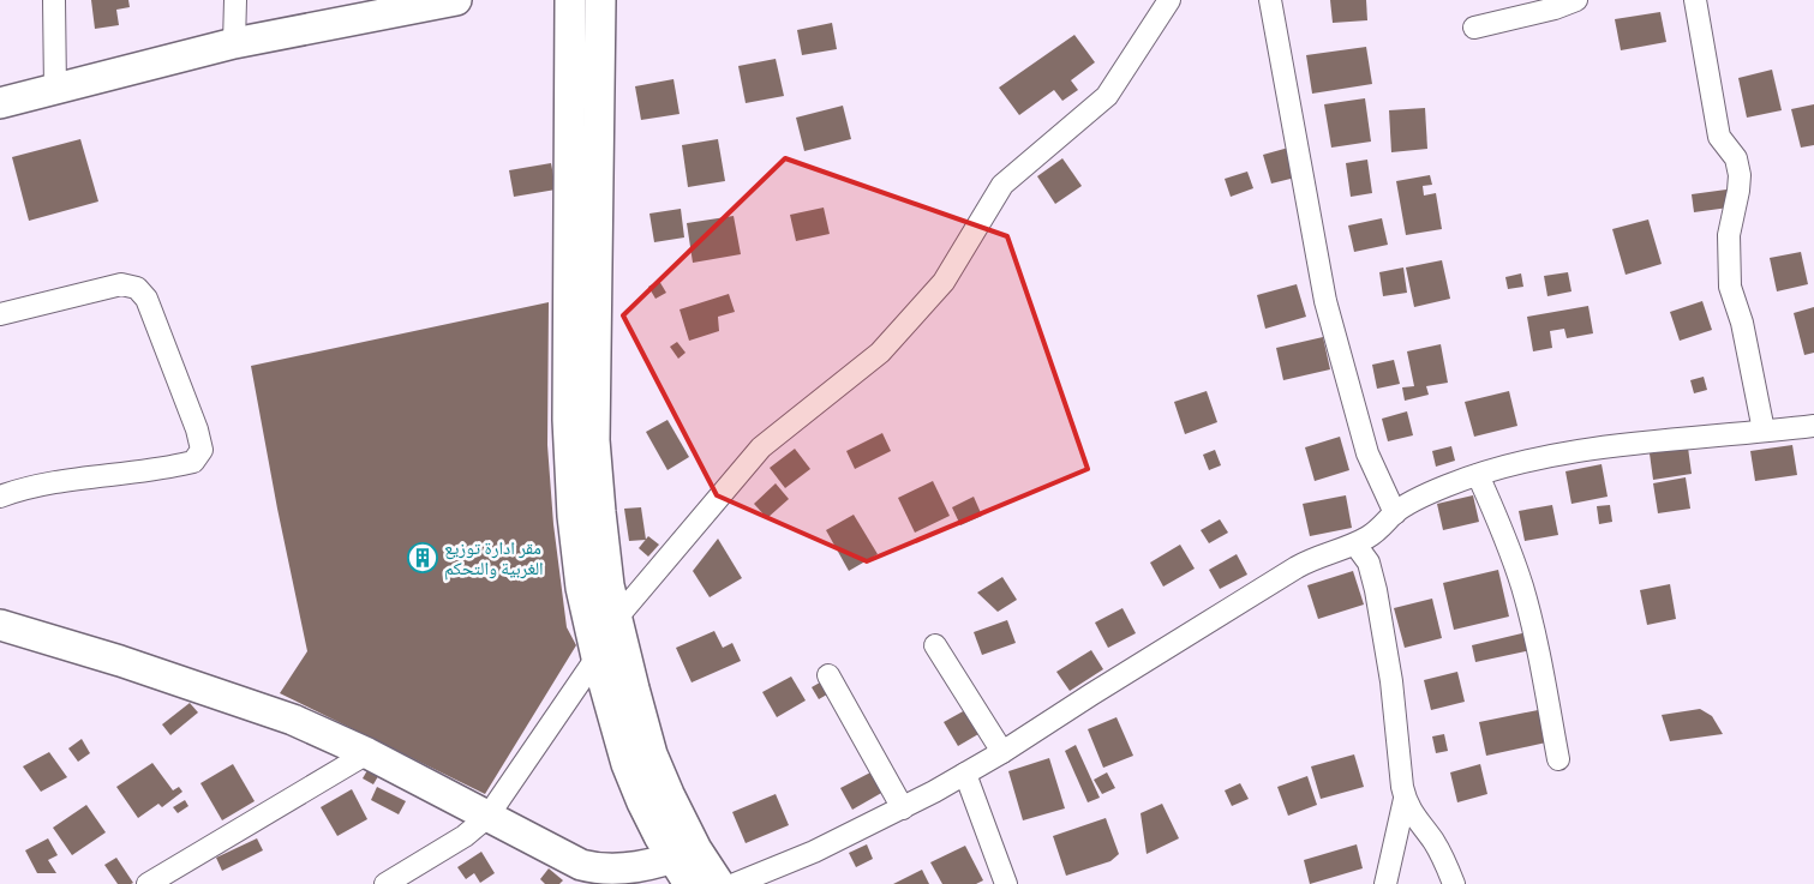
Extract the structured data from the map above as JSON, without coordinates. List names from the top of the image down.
{
  "places": {
    "building": ["مقر ادارة توزيع الغربية والتحكم"]
  }
}
